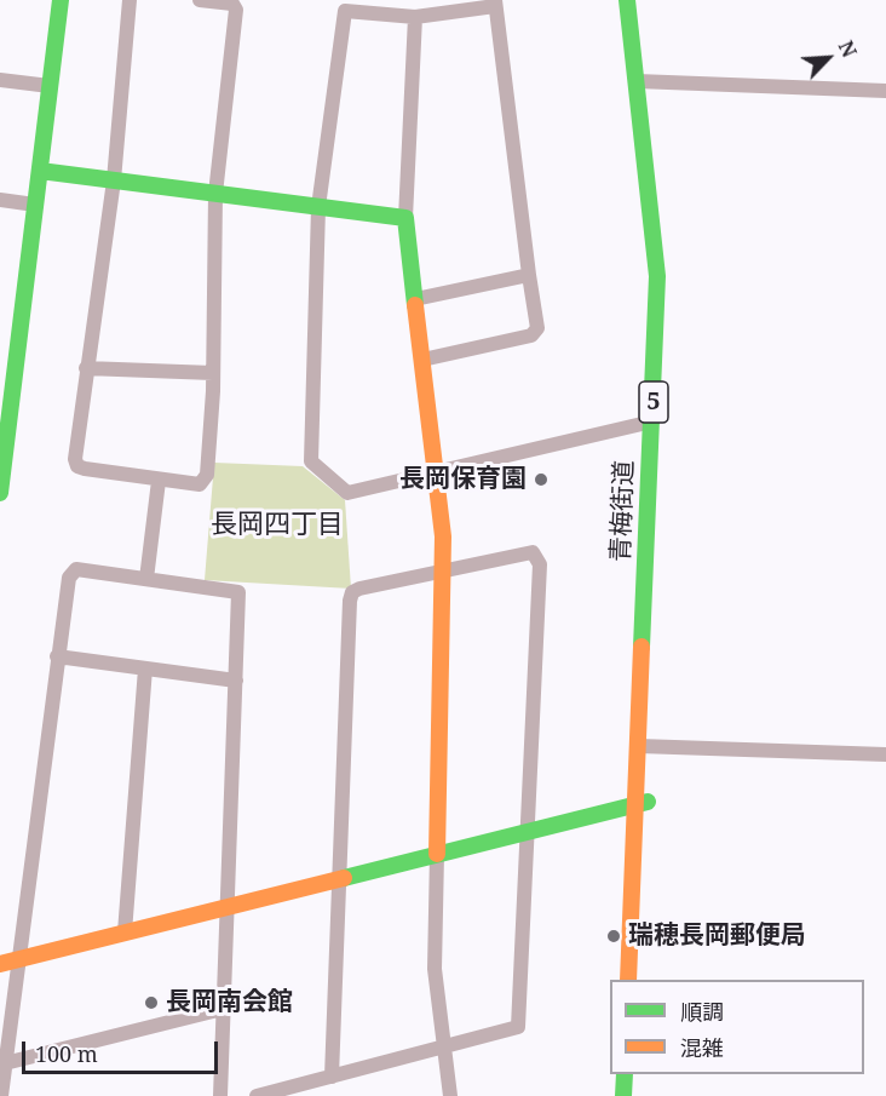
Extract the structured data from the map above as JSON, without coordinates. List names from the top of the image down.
{
  "streets": {
    "street": ["5", "青梅街道"]
  },
  "districts": ["長岡四丁目"],
  "places": ["長岡保育園", "瑞穂長岡郵便局", "長岡南会館"],
  "legend": ["順調", "混雑"],
  "scale_bar": "100 m",
  "north": "top right"
}
